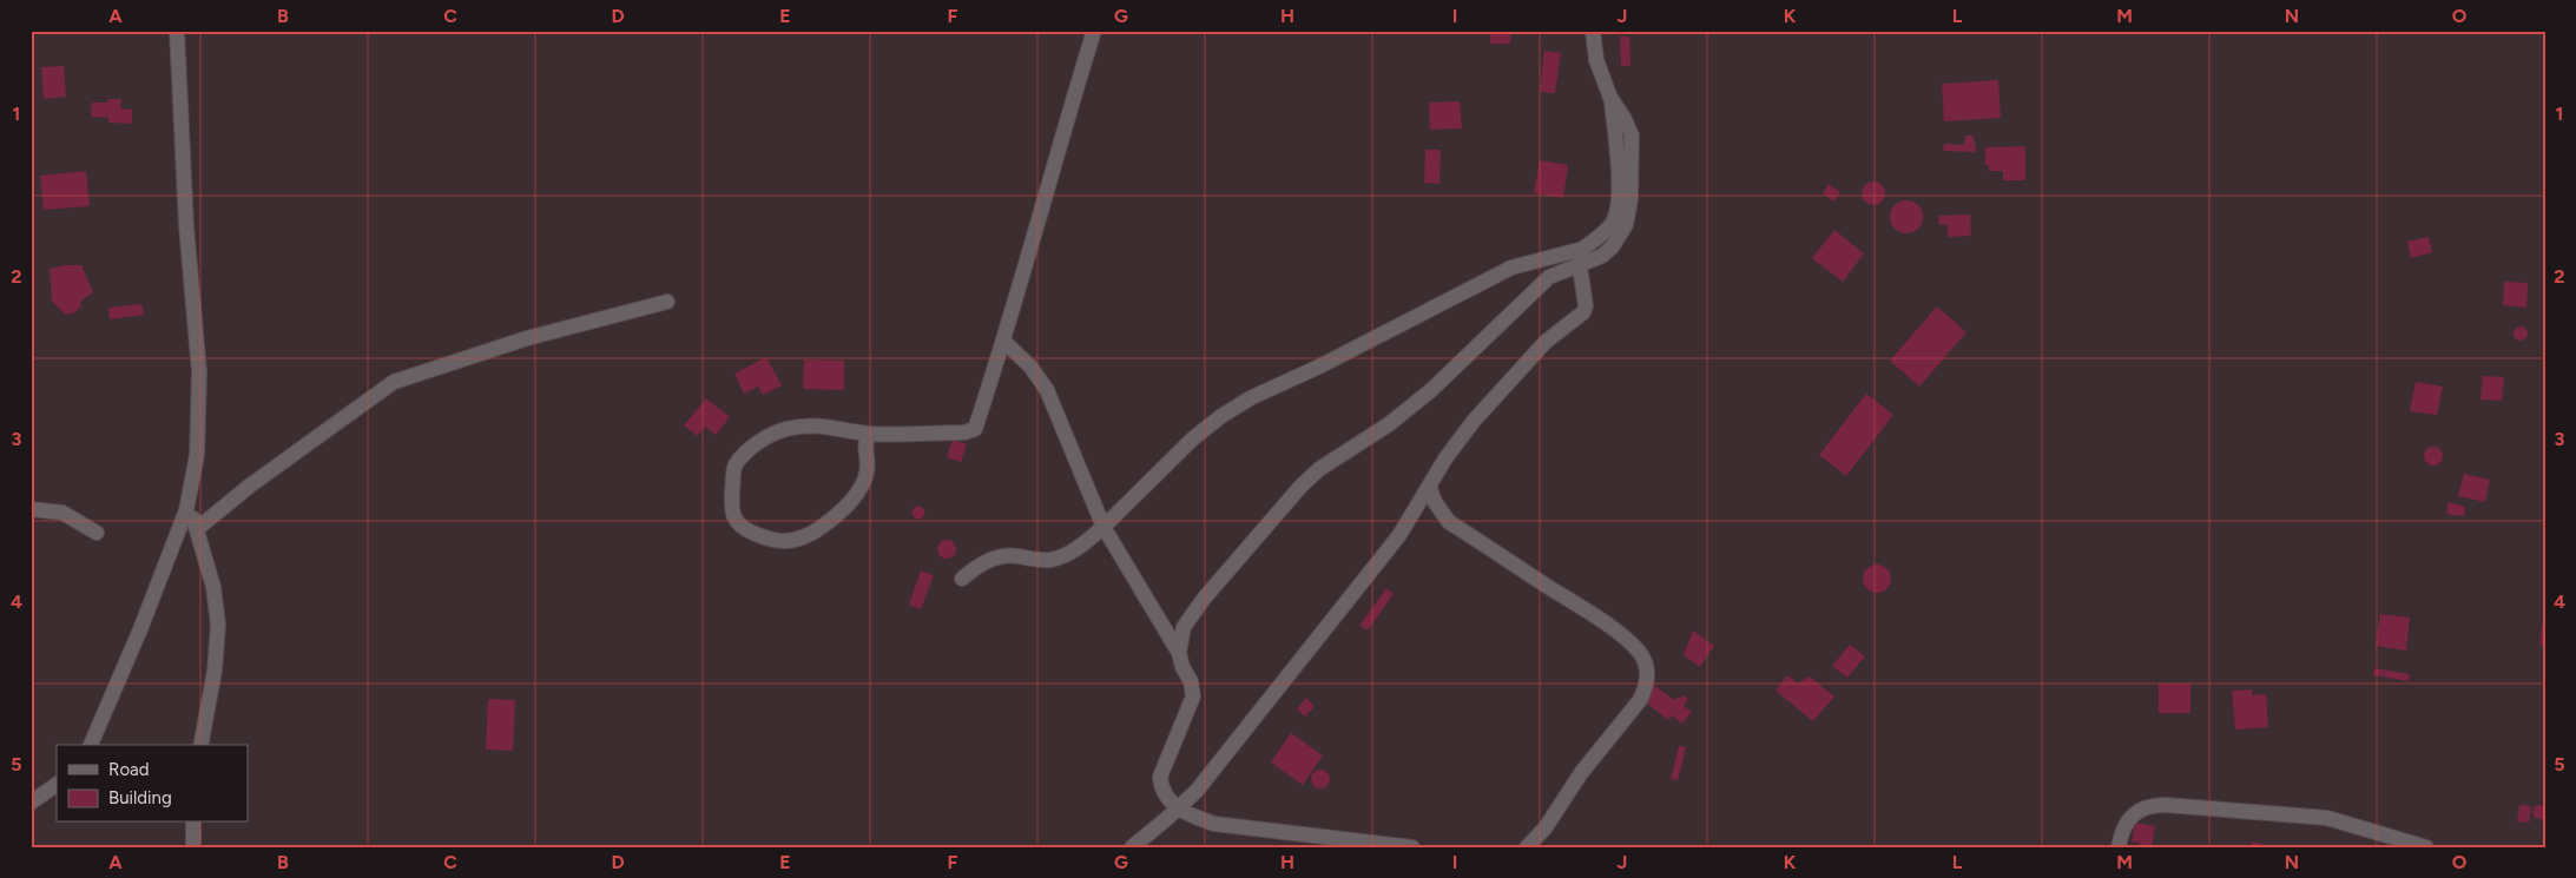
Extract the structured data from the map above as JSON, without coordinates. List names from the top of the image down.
{
  "legend": ["Road", "Building"],
  "grid": {
    "columns": [
      "A",
      "B",
      "C",
      "D",
      "E",
      "F",
      "G",
      "H",
      "I",
      "J",
      "K",
      "L",
      "M",
      "N",
      "O"
    ],
    "rows": [
      "1",
      "2",
      "3",
      "4",
      "5"
    ]
  }
}
